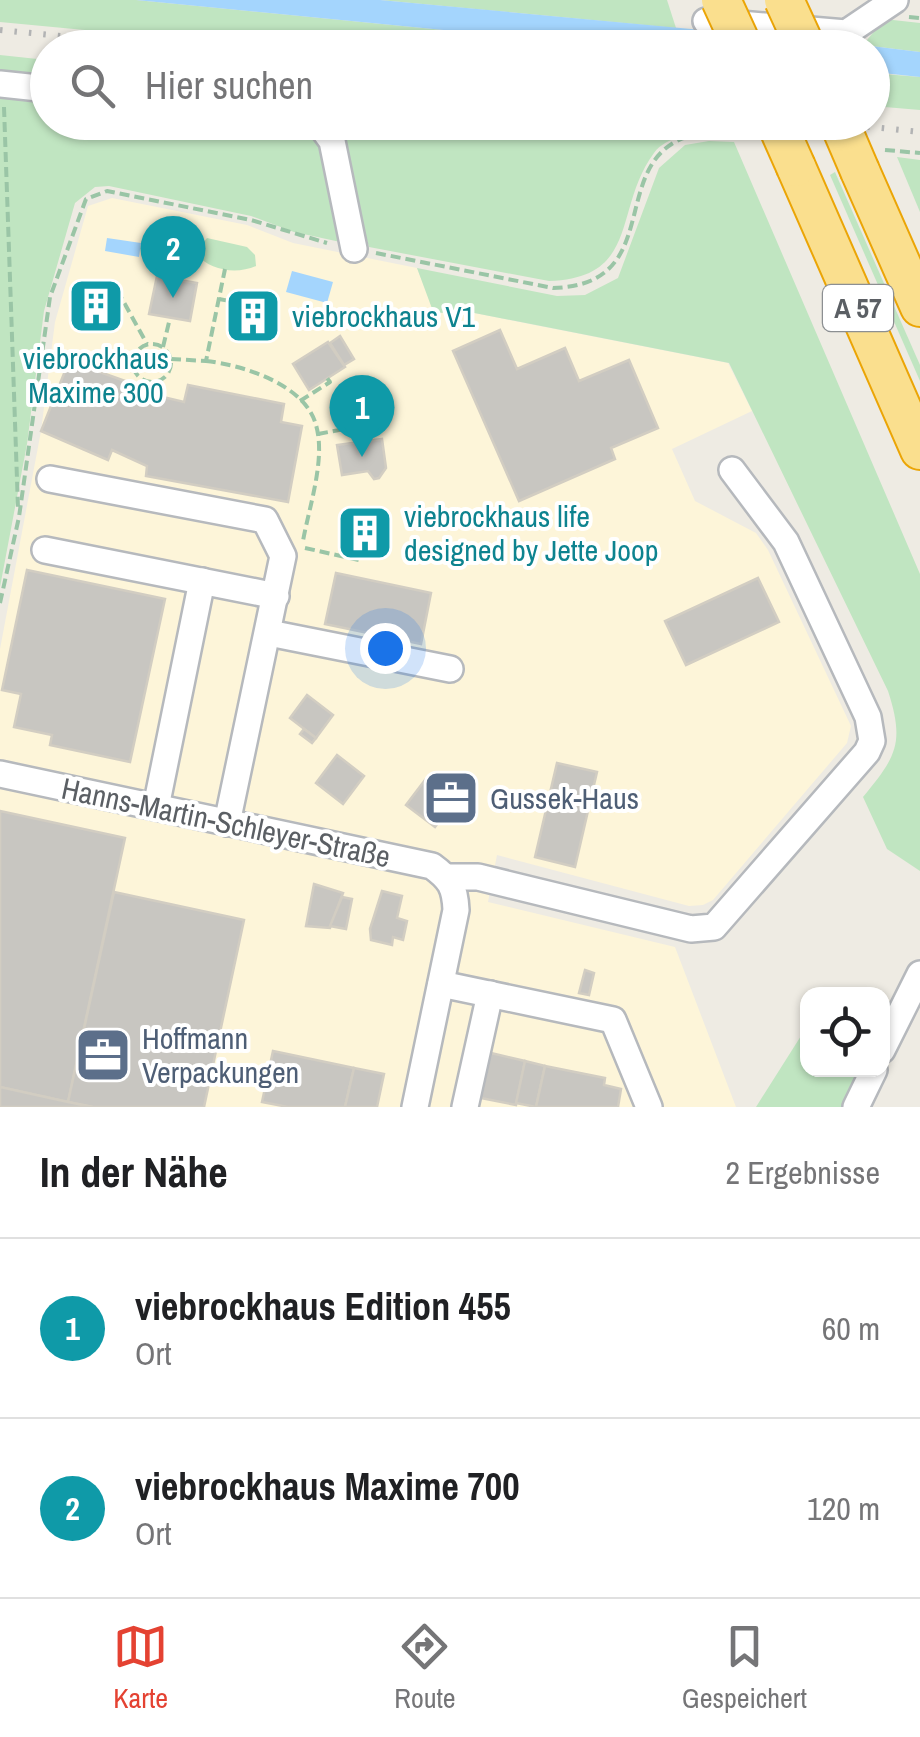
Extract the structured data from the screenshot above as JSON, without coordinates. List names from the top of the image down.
{
  "streets": {
    "highway": ["A 57"],
    "street": ["Hanns-Martin-Schleyer-Straße"]
  },
  "places": {
    "building": ["viebrockhaus Maxime 300", "viebrockhaus V1", "viebrockhaus life designed by Jette Joop"],
    "office": ["Gussek-Haus", "Hoffmann Verpackungen"]
  },
  "page": {
    "search": "Hier suchen",
    "pins": ["2", "1"],
    "heading": ["In der Nähe", "2 Ergebnisse"],
    "list": [
      {
        "mark": "1",
        "name": "viebrockhaus Edition 455",
        "note": "Ort",
        "value": "60 m"
      },
      {
        "mark": "2",
        "name": "viebrockhaus Maxime 700",
        "note": "Ort",
        "value": "120 m"
      }
    ],
    "nav": ["Karte", "Route", "Gespeichert"]
  }
}
